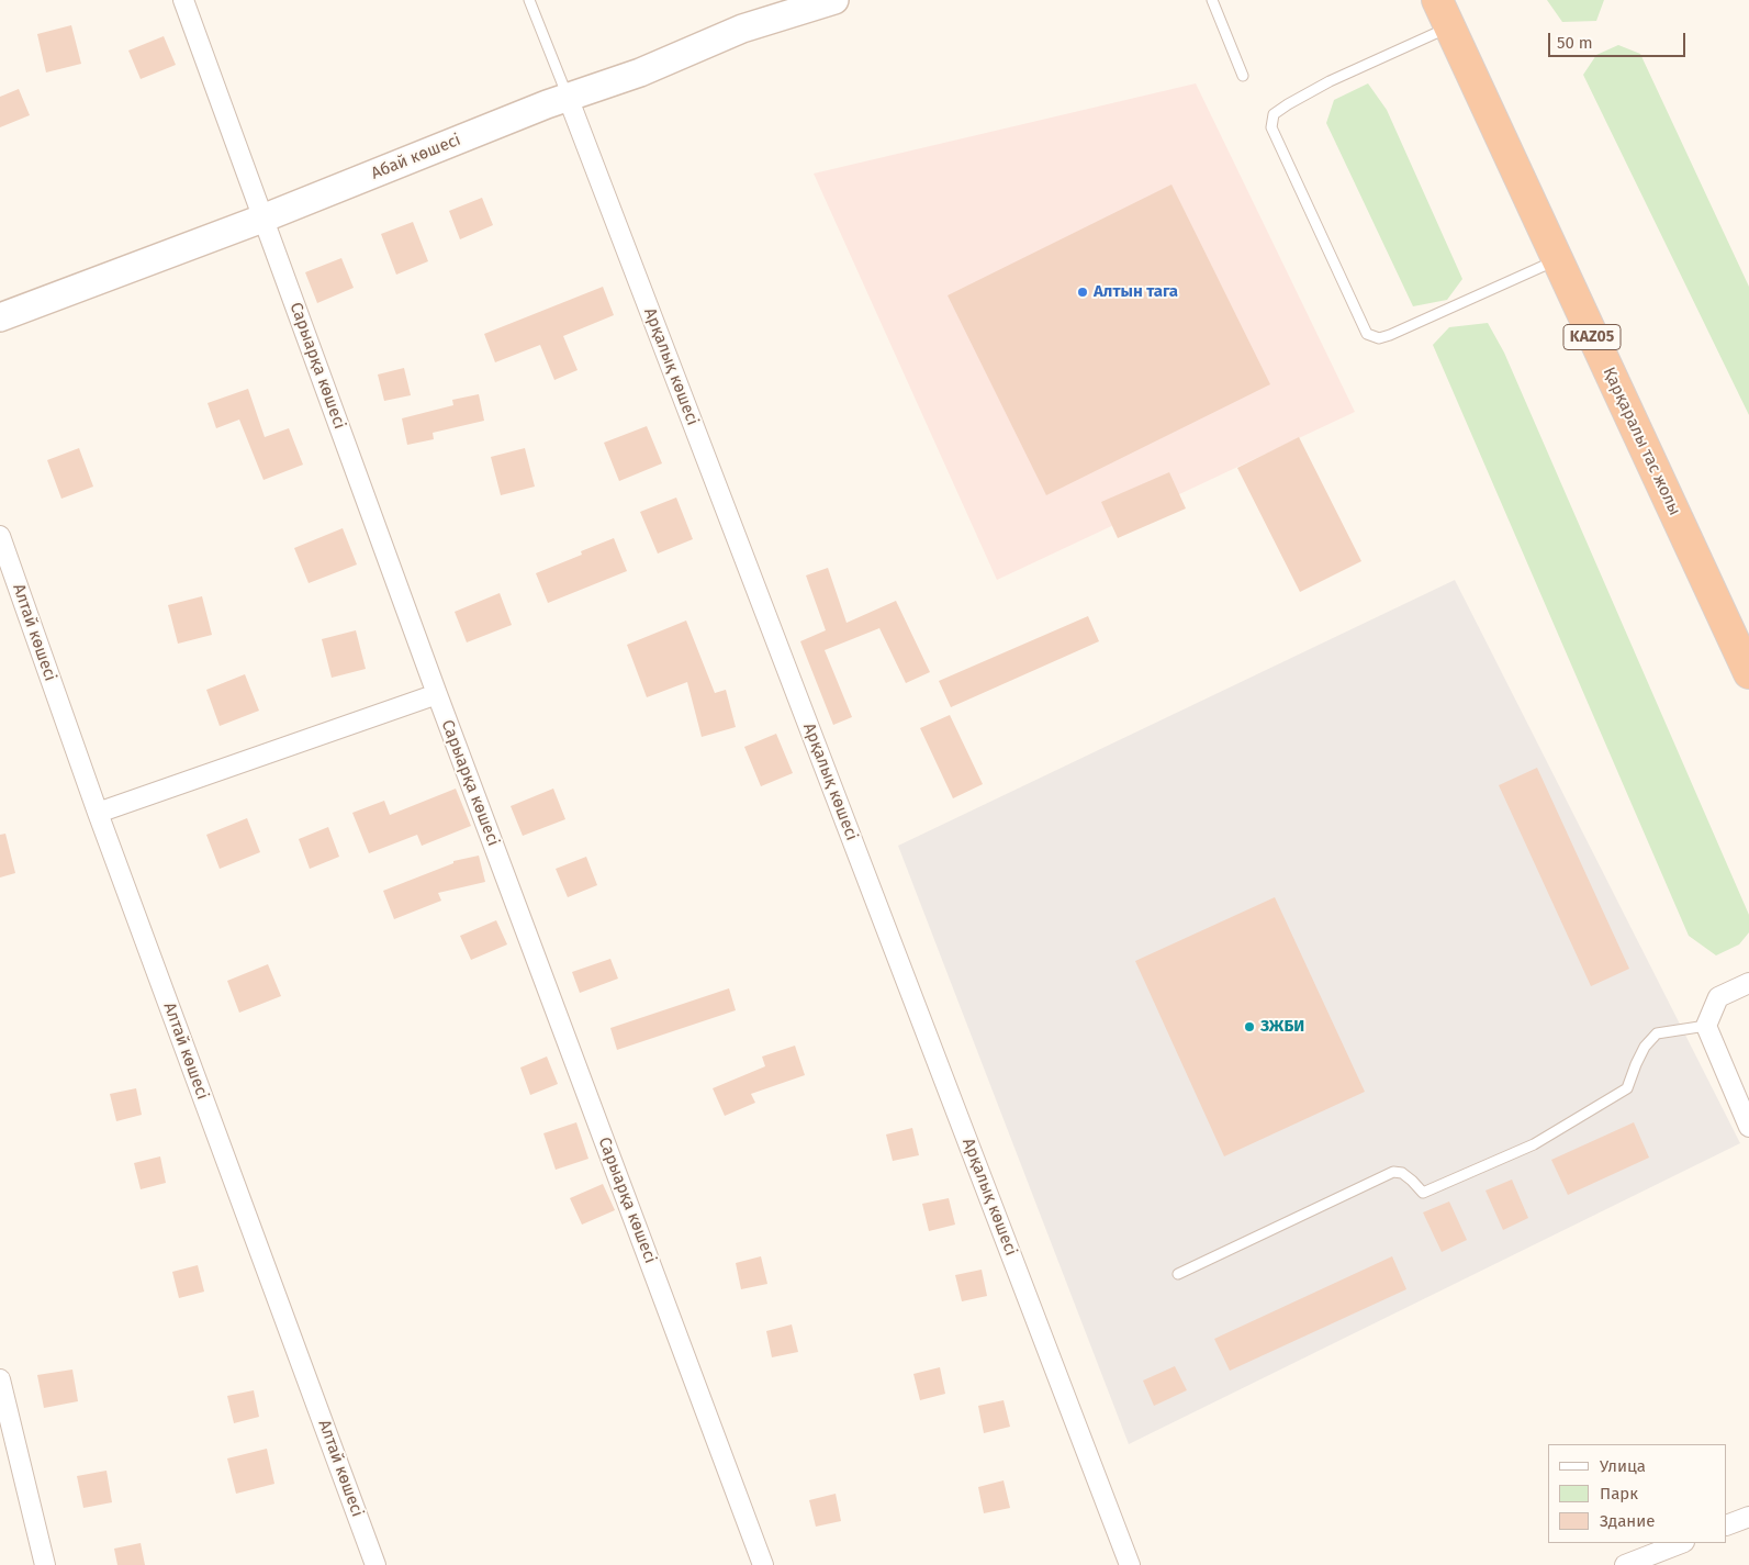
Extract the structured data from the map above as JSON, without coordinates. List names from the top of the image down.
{
  "streets": {
    "highway": ["KАZ05", "Қарқаралы тас жолы"],
    "main road": ["Абай көшесі"],
    "street": ["Сарыарқа көшесі", "Арқалық көшесі", "Алтай көшесі"]
  },
  "crossings": [
    ["Абай көшесі", "Сарыарқа көшесі"],
    ["Абай көшесі", "Арқалық көшесі"]
  ],
  "places": ["Алтын тага", "ЗЖБИ"],
  "legend": ["Улица", "Парк", "Здание"],
  "scale_bar": "50 m"
}
